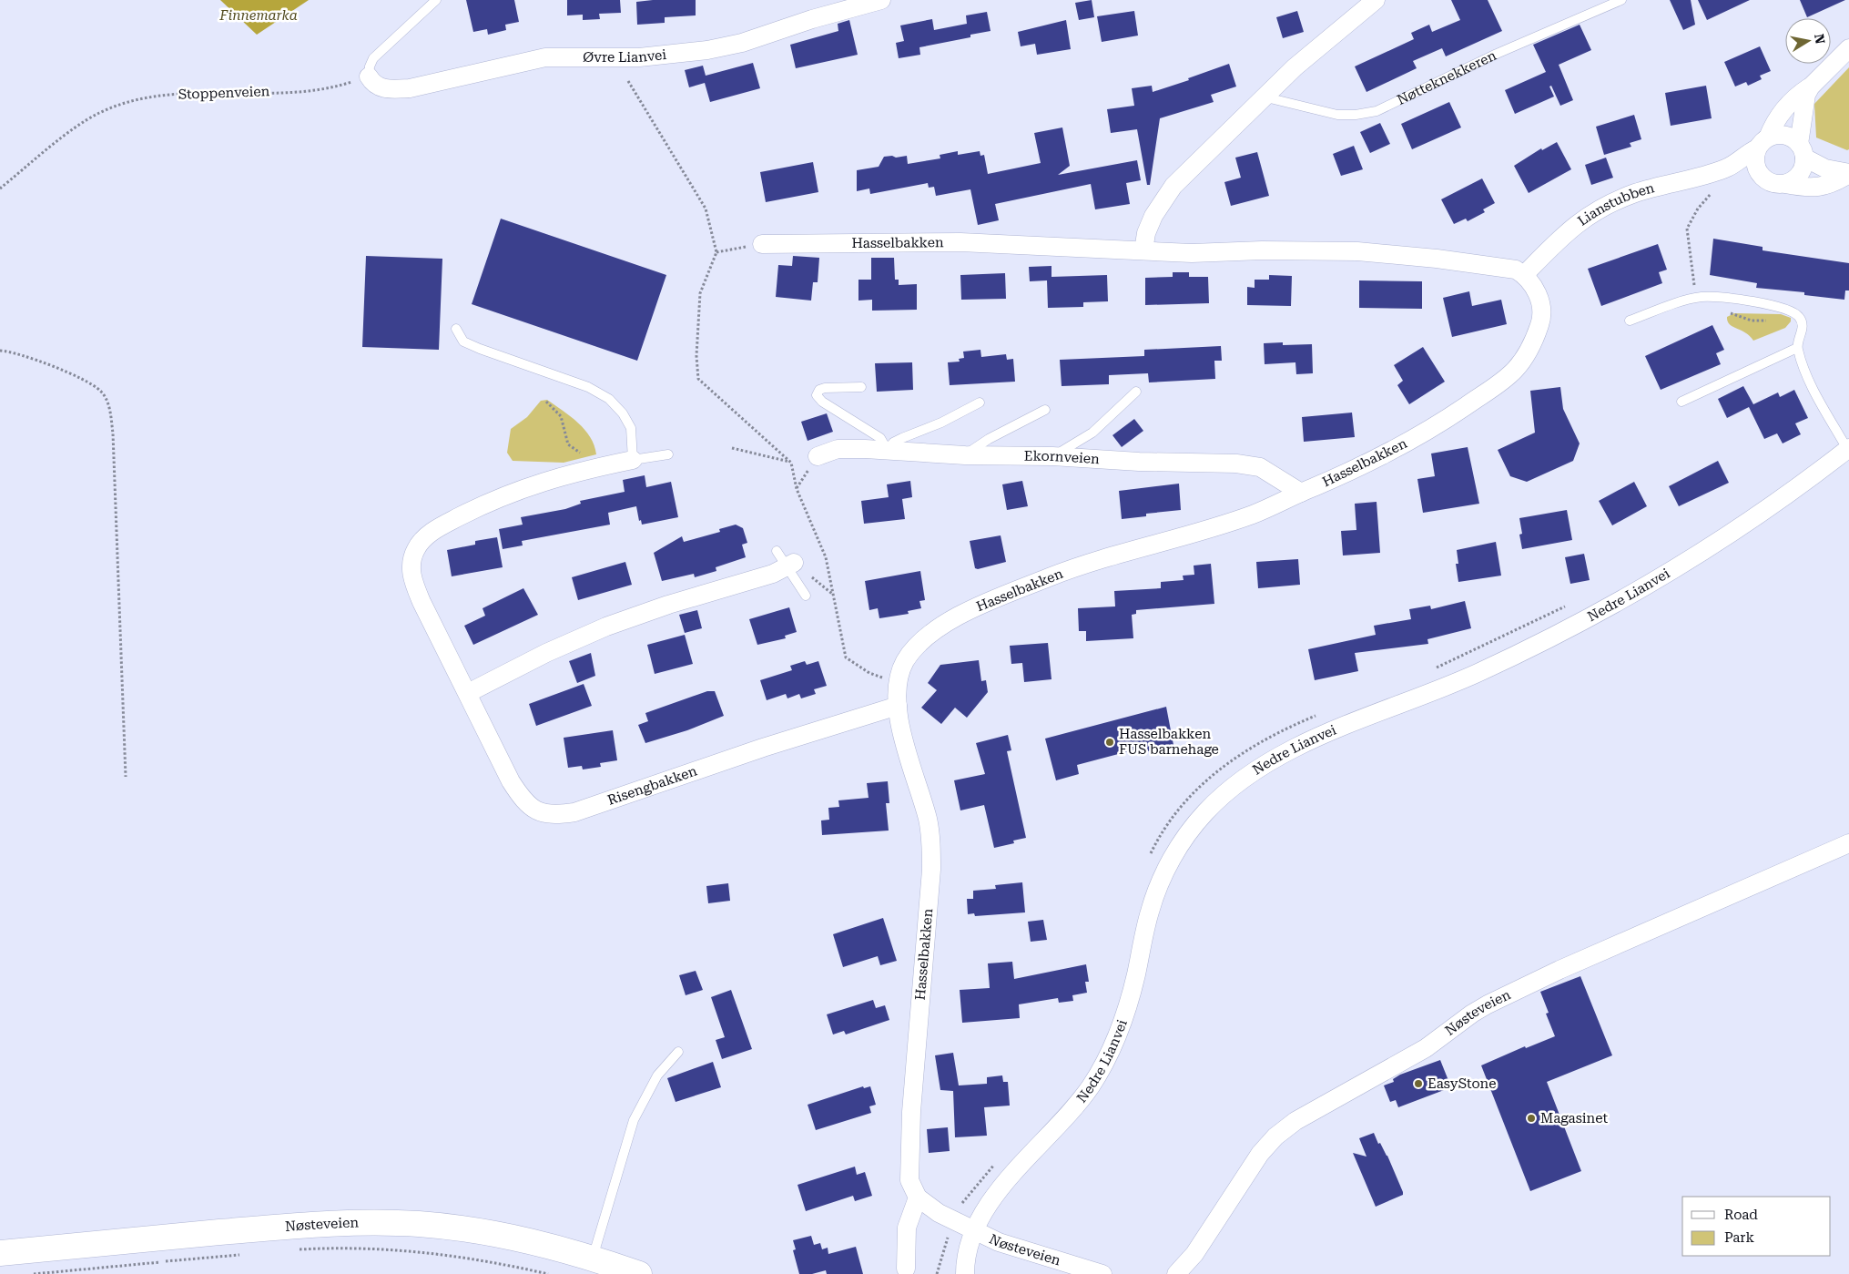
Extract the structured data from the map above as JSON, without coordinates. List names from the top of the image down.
{
  "streets": {
    "main road": ["Nøsteveien"],
    "street": [
      "Øvre Lianvei",
      "Lianstubben",
      "Hasselbakken",
      "Ekornveien",
      "Nedre Lianvei",
      "Risengbakken"
    ],
    "lane": ["Nøtteknekkeren"],
    "path": ["Stoppenveien"]
  },
  "crossings": [
    ["Øvre Lianvei", "Stoppenveien"],
    ["Lianstubben", "Hasselbakken"],
    ["Hasselbakken", "Ekornveien"],
    ["Hasselbakken", "Risengbakken"],
    ["Nedre Lianvei", "Nøsteveien"]
  ],
  "parks": ["Finnemarka"],
  "places": ["Hasselbakken FUS barnehage", "EasyStone", "Magasinet"],
  "legend": ["Road", "Park"],
  "north": "right"
}
